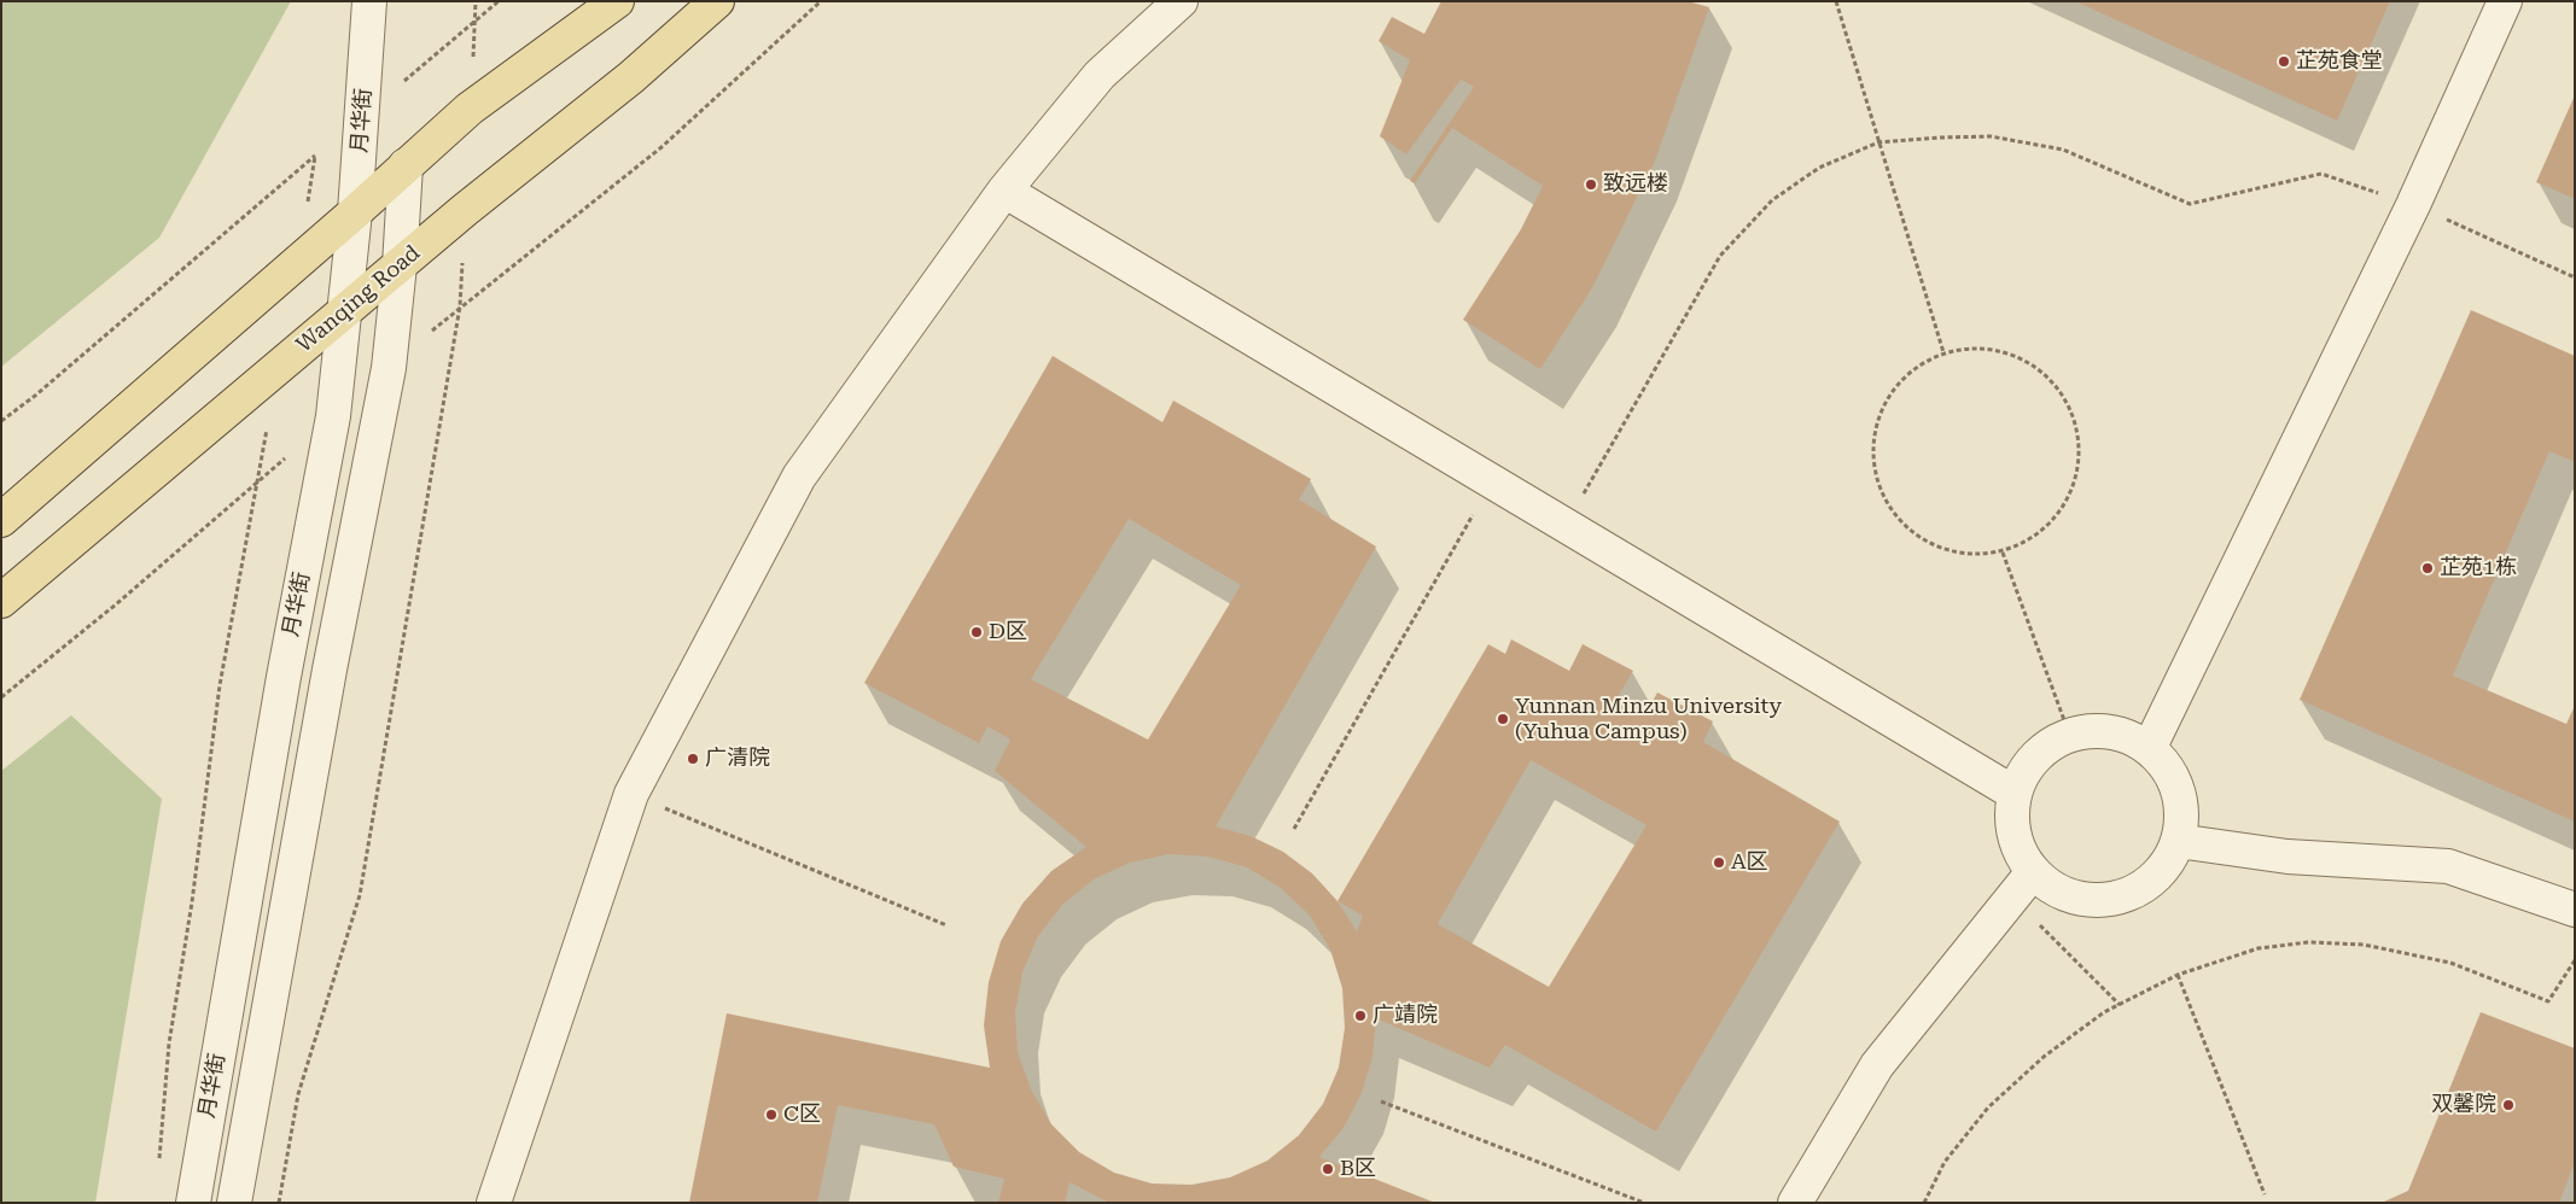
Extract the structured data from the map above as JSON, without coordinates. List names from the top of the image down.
{
  "streets": {
    "main road": ["Wanqing Road"],
    "street": ["月华街"]
  },
  "crossings": [
    ["月华街", "Wanqing Road"]
  ],
  "places": [
    "芷苑食堂",
    "致远楼",
    "芷苑1栋",
    "D区",
    "Yunnan Minzu University (Yuhua Campus)",
    "广清院",
    "A区",
    "广靖院",
    "双馨院",
    "C区",
    "B区"
  ]
}
